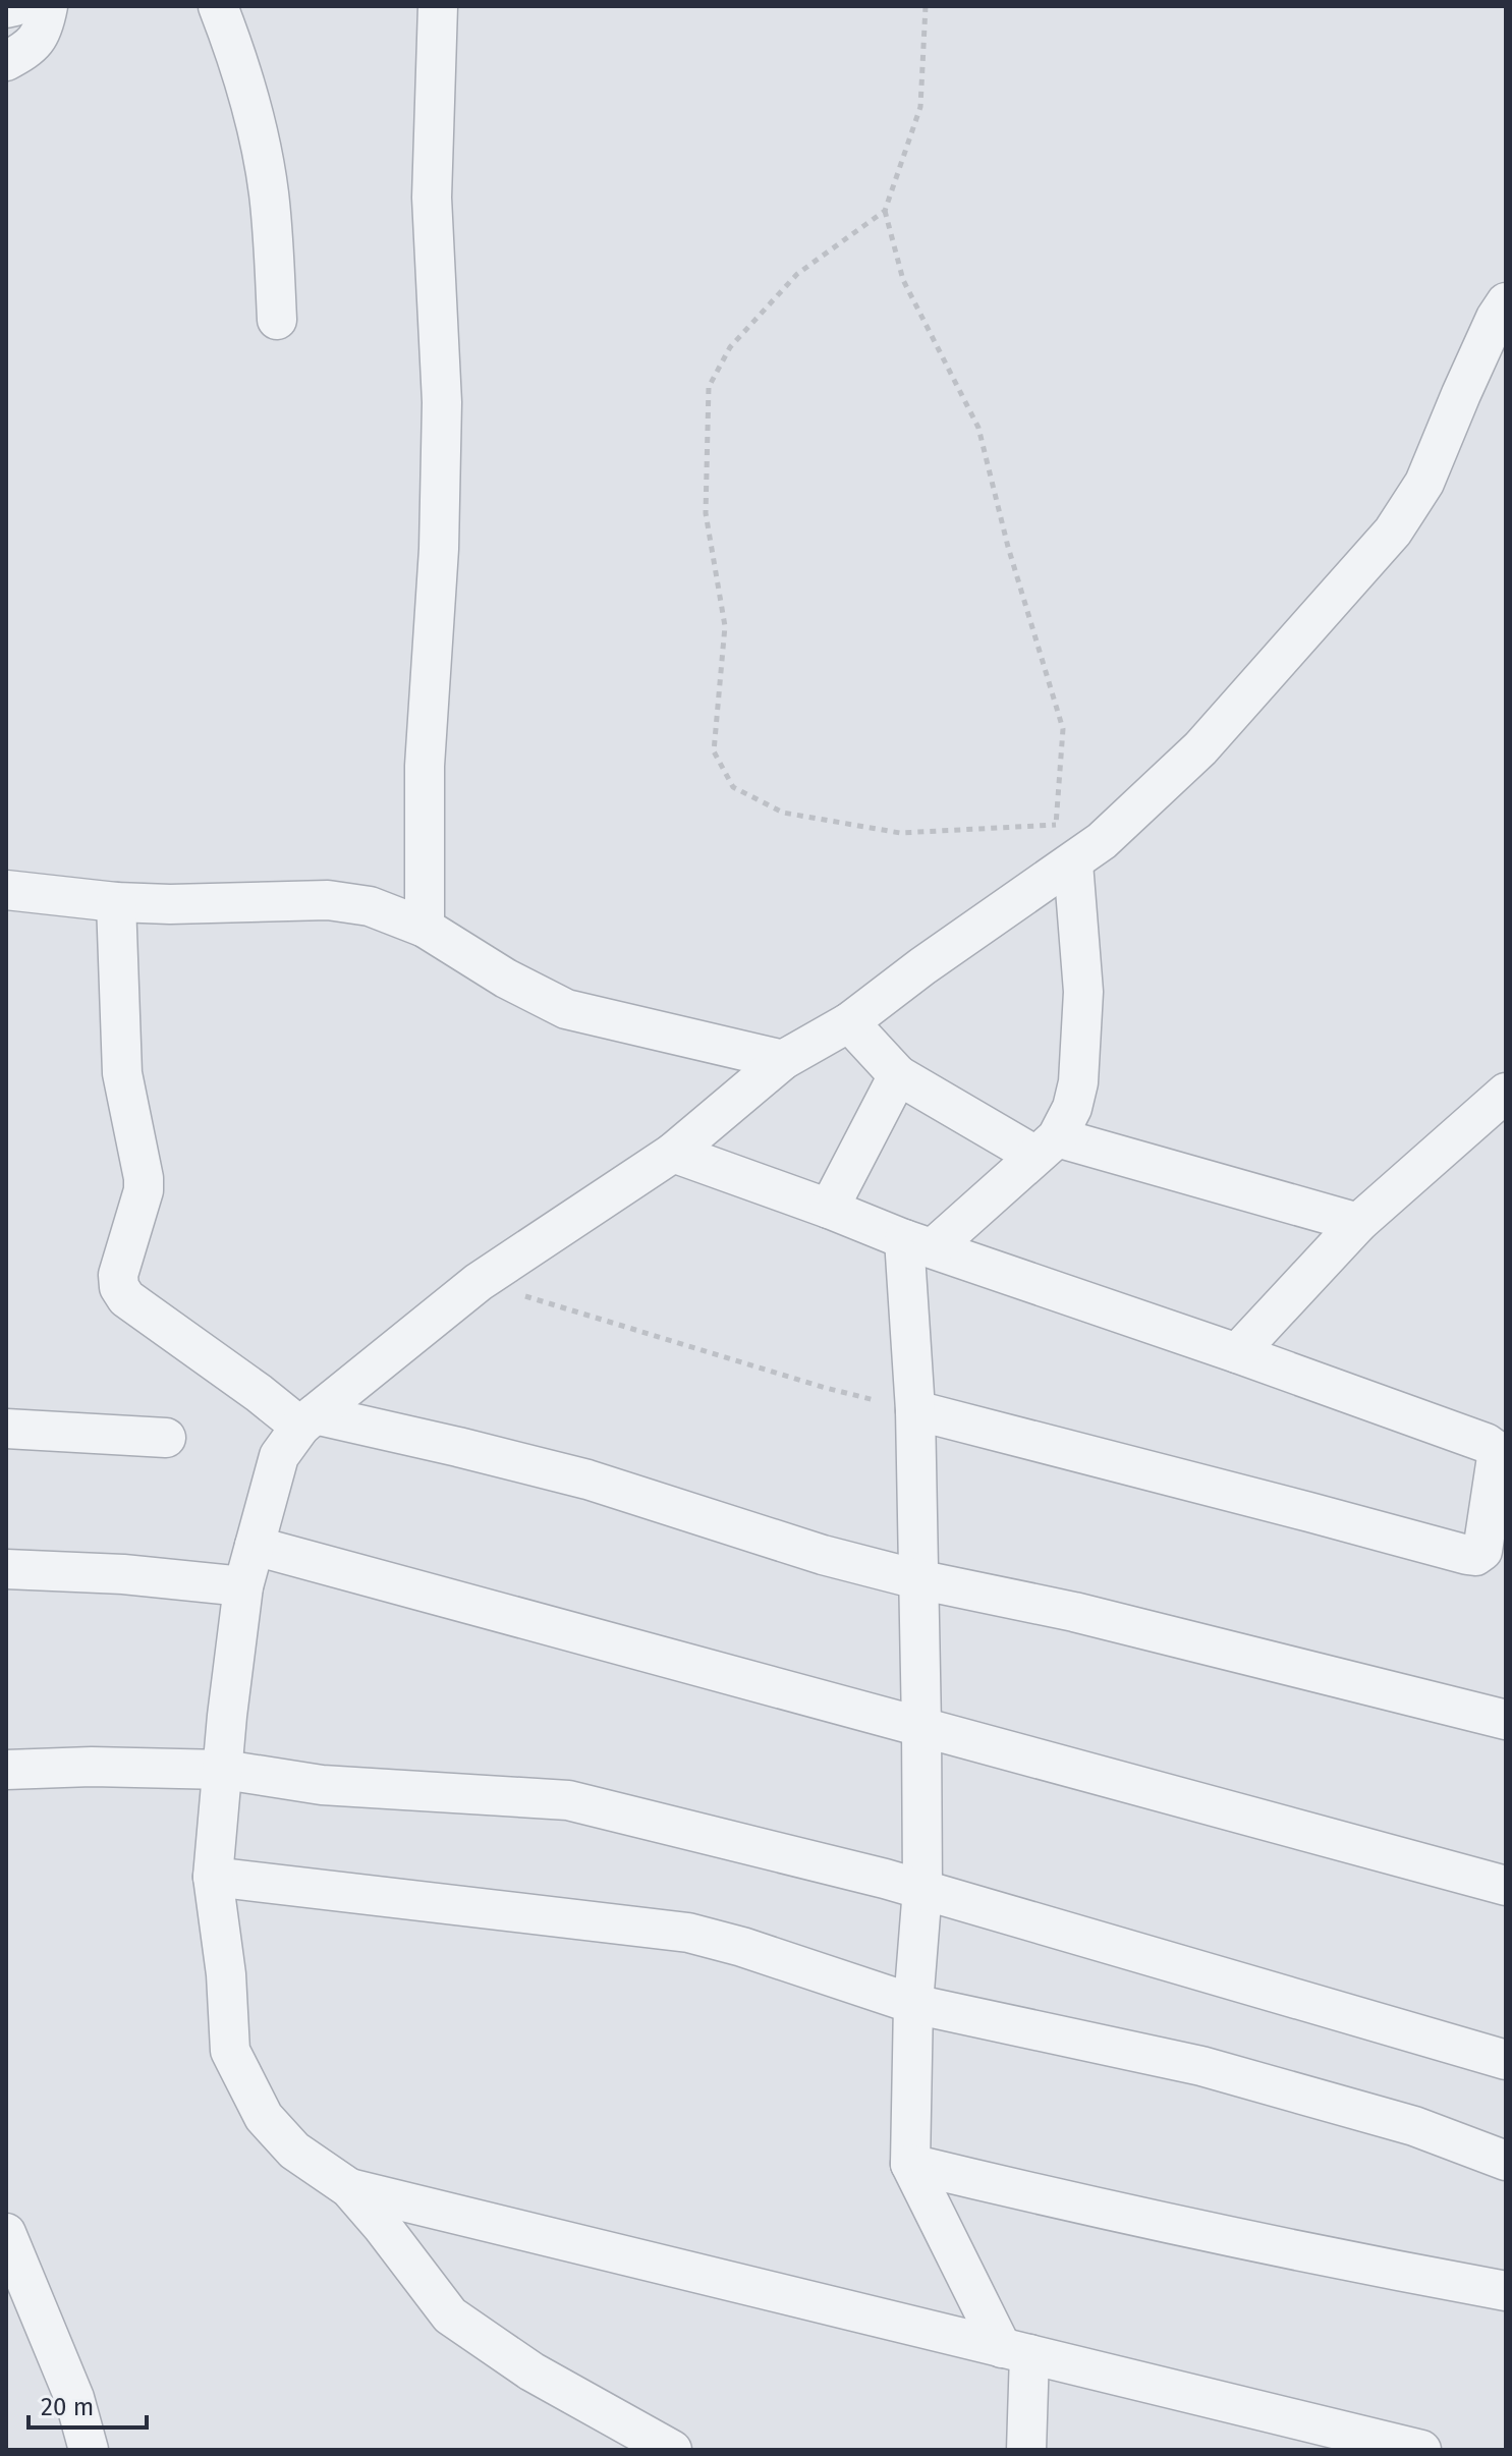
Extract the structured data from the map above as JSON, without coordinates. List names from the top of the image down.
{
  "scale_bar": "20 m"
}
